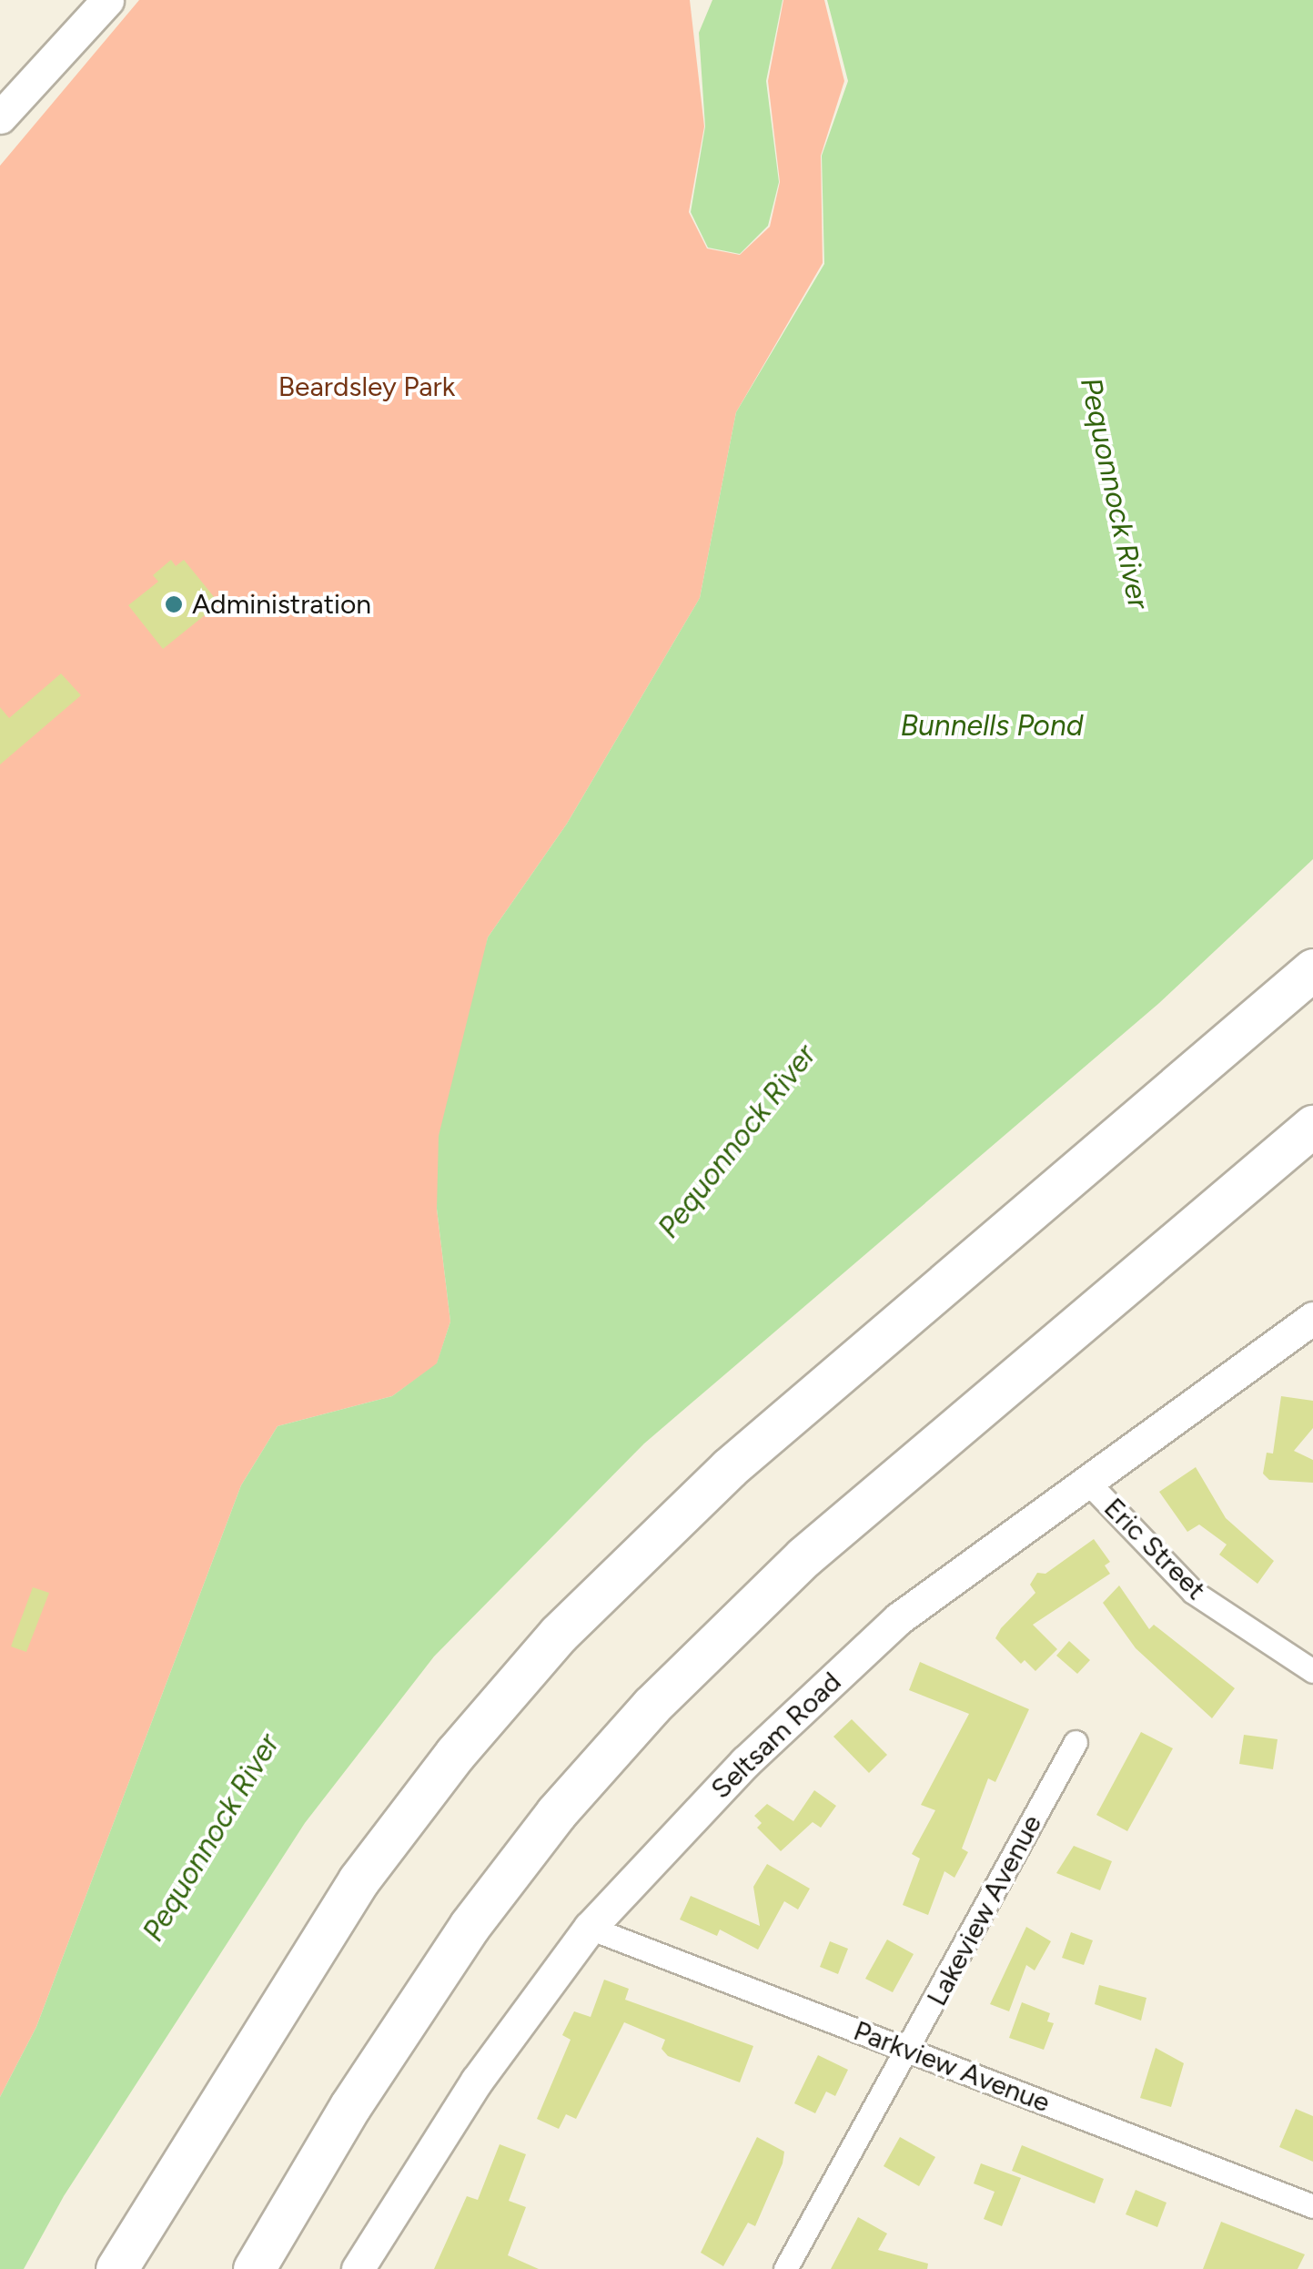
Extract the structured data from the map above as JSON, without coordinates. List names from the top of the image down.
{
  "streets": {
    "main road": ["Seltsam Road"],
    "street": ["Eric Street", "Lakeview Avenue", "Parkview Avenue"]
  },
  "crossings": [
    ["Eric Street", "Seltsam Road"],
    ["Seltsam Road", "Parkview Avenue"],
    ["Lakeview Avenue", "Parkview Avenue"]
  ],
  "water": ["Pequonnock River", "Bunnells Pond"],
  "parks": ["Beardsley Park"],
  "places": ["Administration"]
}
